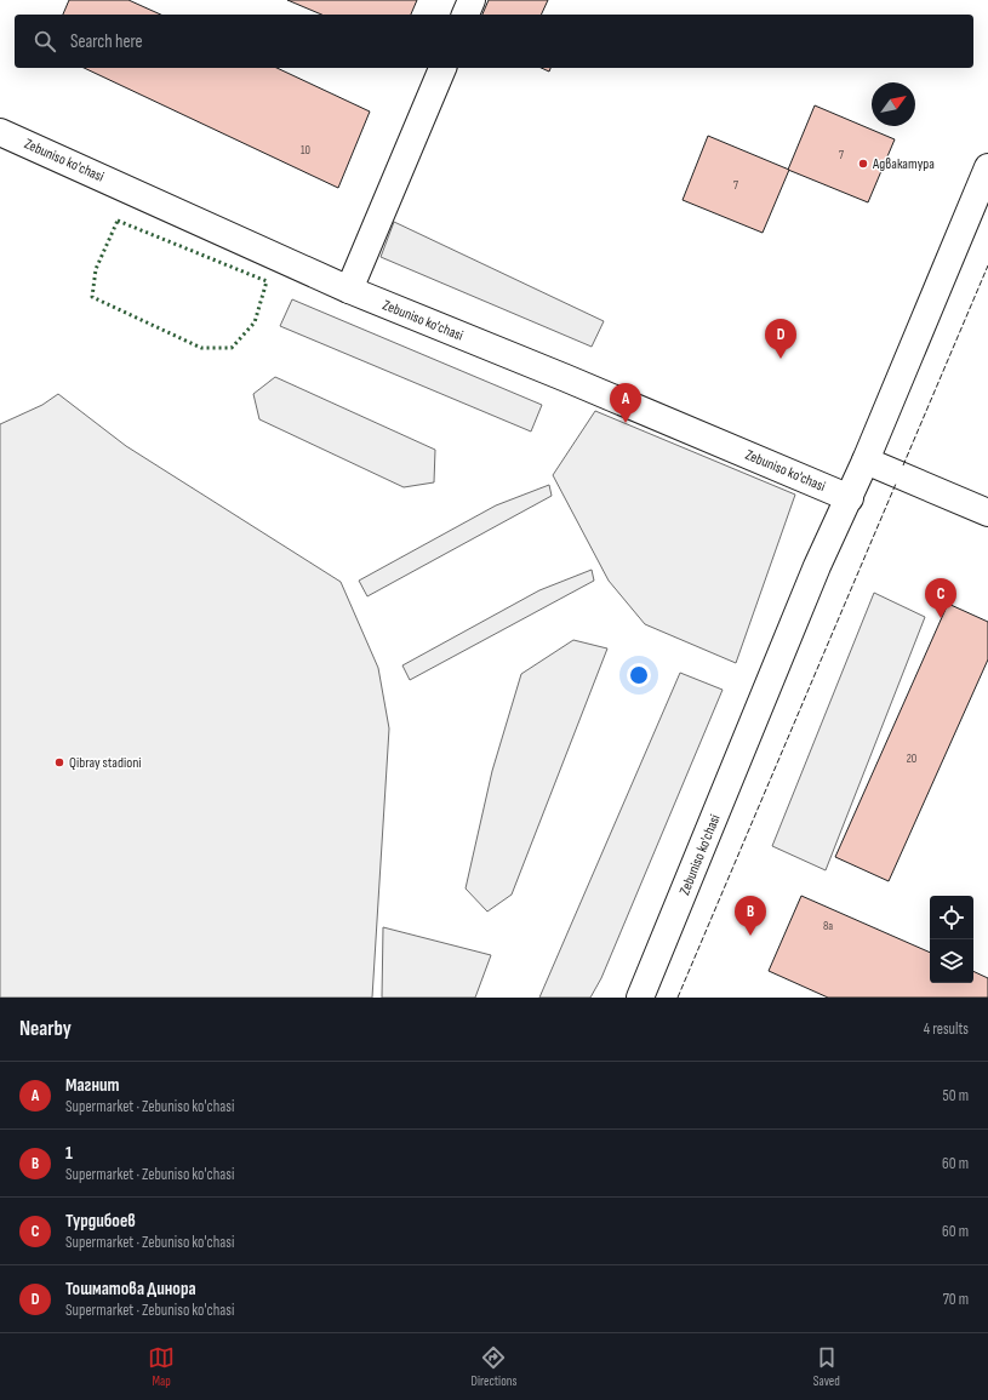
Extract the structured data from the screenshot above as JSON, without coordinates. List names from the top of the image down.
{
  "streets": {
    "street": ["Zebuniso ko'chasi"]
  },
  "places": ["Адвакатура", "Qibray stadioni"],
  "house_numbers": [
    "10",
    "7",
    "7",
    "20",
    "8a"
  ],
  "north": "top right",
  "page": {
    "search": "Search here",
    "pins": [
      "D",
      "A",
      "C",
      "B"
    ],
    "heading": ["Nearby", "4 results"],
    "list": [
      {
        "mark": "A",
        "name": "Магнит",
        "note": "Supermarket · Zebuniso ko'chasi",
        "value": "50 m"
      },
      {
        "mark": "B",
        "name": "1",
        "note": "Supermarket · Zebuniso ko'chasi",
        "value": "60 m"
      },
      {
        "mark": "C",
        "name": "Турдибоев",
        "note": "Supermarket · Zebuniso ko'chasi",
        "value": "60 m"
      },
      {
        "mark": "D",
        "name": "Тошматова Динора",
        "note": "Supermarket · Zebuniso ko'chasi",
        "value": "70 m"
      }
    ],
    "nav": ["Map", "Directions", "Saved"]
  }
}
